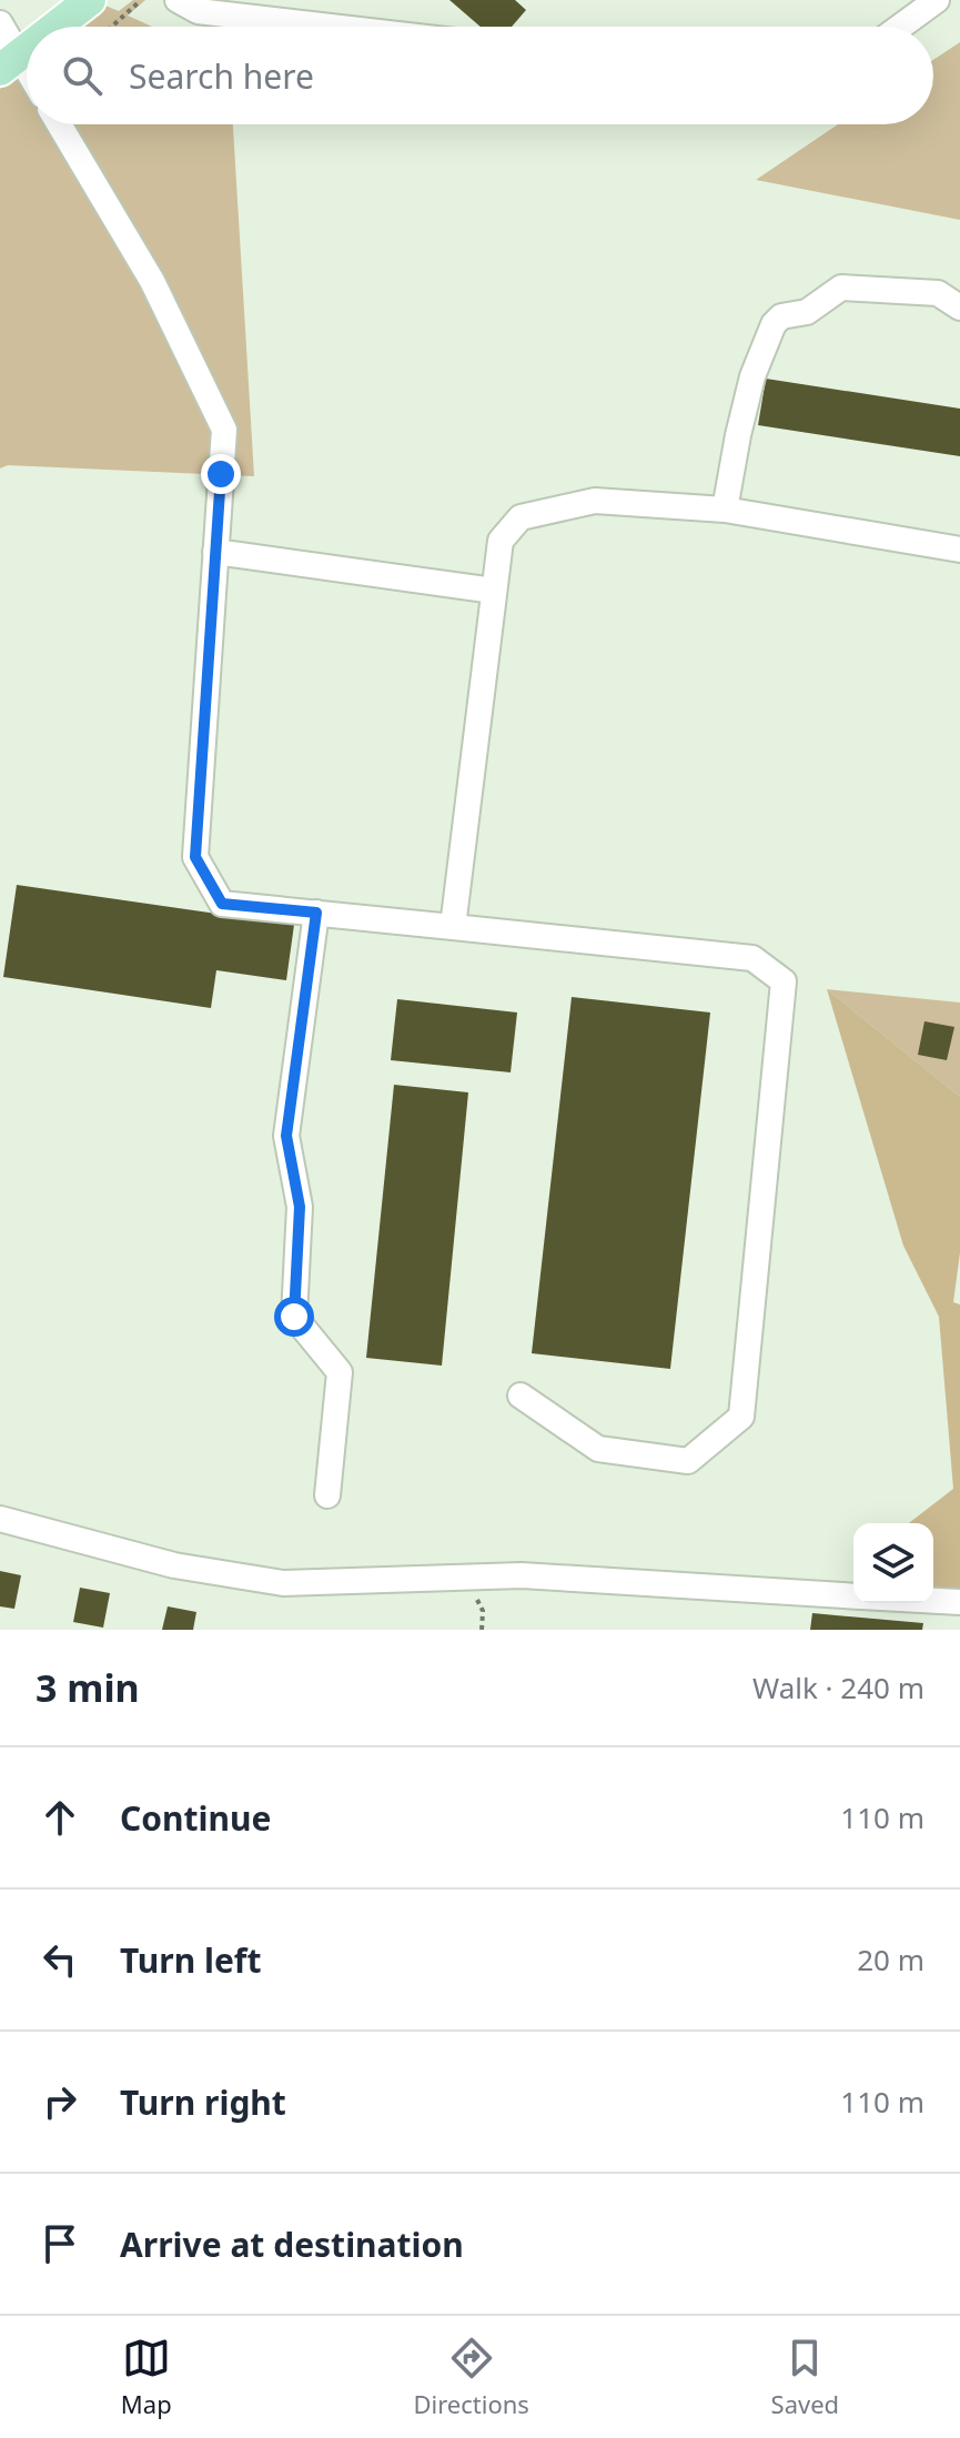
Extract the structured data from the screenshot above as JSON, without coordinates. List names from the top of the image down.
{
  "page": {
    "search": "Search here",
    "heading": ["3 min", "Walk · 240 m"],
    "list": [
      ["Continue", "110 m"],
      ["Turn left", "20 m"],
      ["Turn right", "110 m"],
      "Arrive at destination"
    ],
    "nav": ["Map", "Directions", "Saved"]
  }
}
